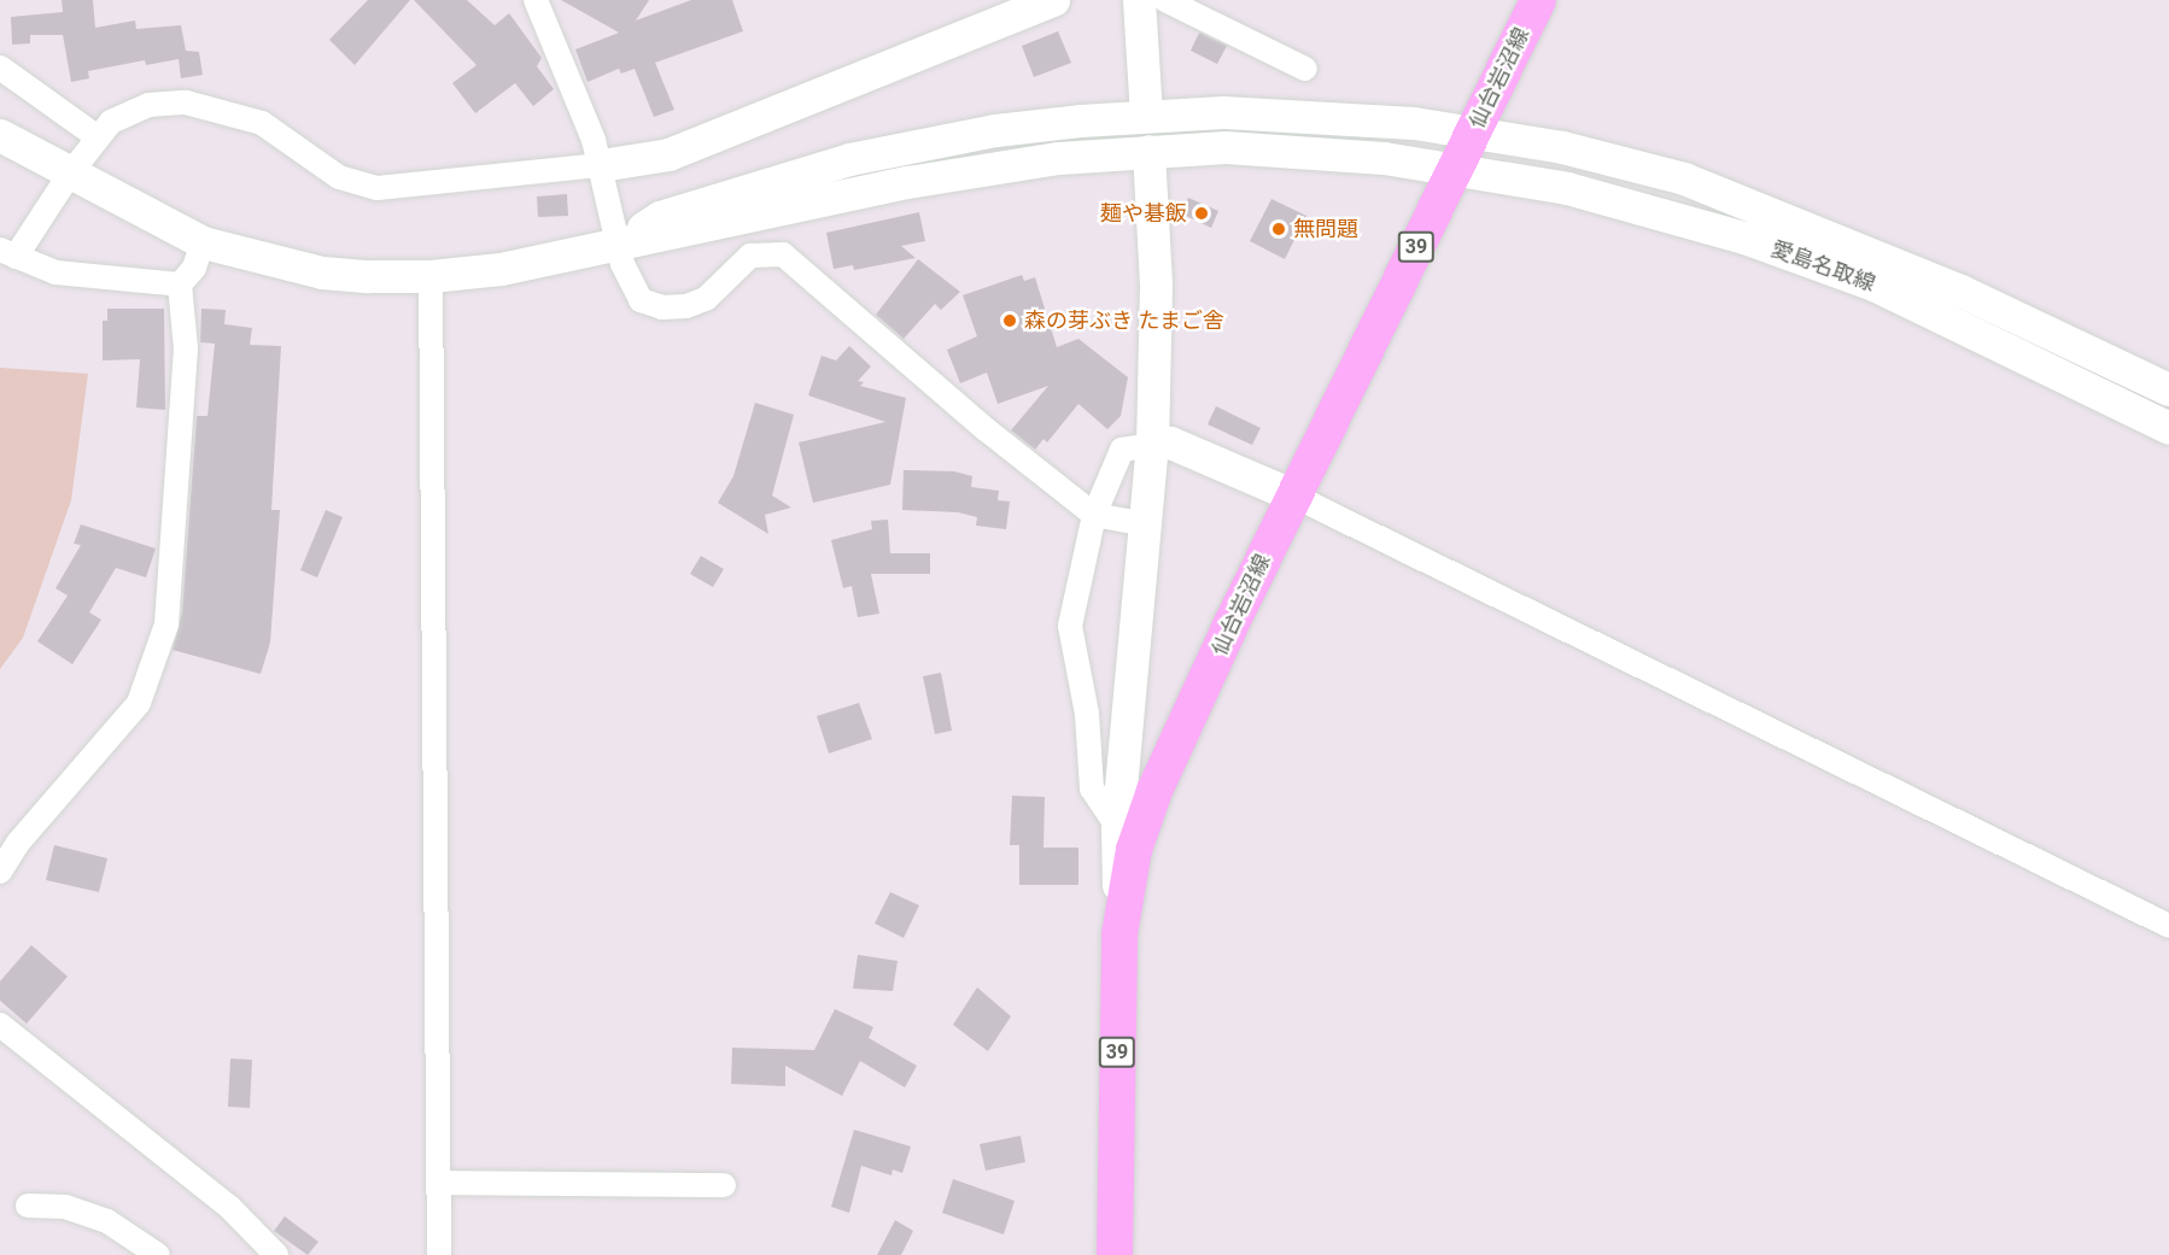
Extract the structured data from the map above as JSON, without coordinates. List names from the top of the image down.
{
  "streets": {
    "main road": ["仙台岩沼線", "39"],
    "street": ["愛島名取線"]
  },
  "crossings": [
    ["仙台岩沼線", "愛島名取線"]
  ],
  "places": ["麺や碁飯", "無問題", "森の芽ぶき たまご舎"]
}
